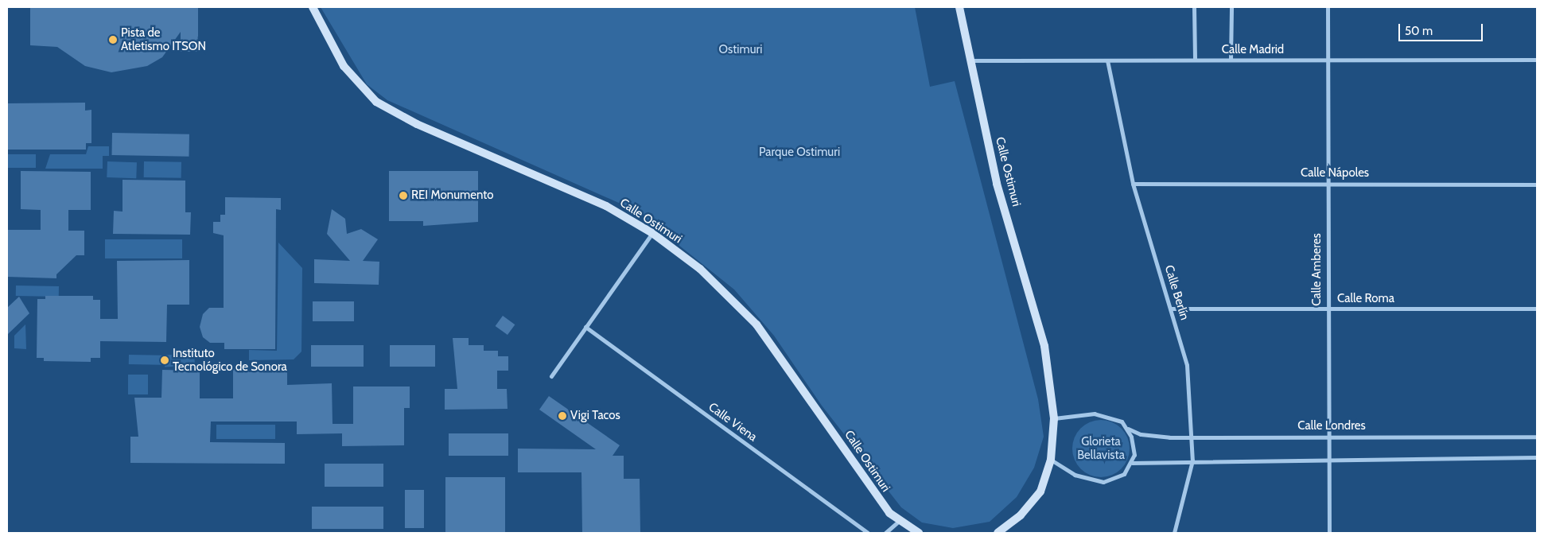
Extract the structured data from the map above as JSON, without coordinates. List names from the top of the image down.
{
  "streets": {
    "street": [
      "Calle Madrid",
      "Calle Ostimuri",
      "Calle Nápoles",
      "Calle Amberes",
      "Calle Berlín",
      "Calle Roma",
      "Calle Viena",
      "Calle Londres"
    ]
  },
  "crossings": [
    ["Calle Madrid", "Calle Ostimuri"],
    ["Calle Madrid", "Calle Amberes"],
    ["Calle Madrid", "Calle Berlín"],
    ["Calle Ostimuri", "Calle Londres"],
    ["Calle Nápoles", "Calle Amberes"],
    ["Calle Nápoles", "Calle Berlín"],
    ["Calle Amberes", "Calle Roma"],
    ["Calle Amberes", "Calle Londres"],
    ["Calle Berlín", "Calle Roma"],
    ["Calle Berlín", "Calle Londres"]
  ],
  "parks": ["Ostimuri", "Parque Ostimuri", "Glorieta Bellavista"],
  "places": [
    "Pista de Atletismo ITSON",
    "REI Monumento",
    "Instituto Tecnológico de Sonora",
    "Vigi Tacos"
  ],
  "scale_bar": "50 m"
}
